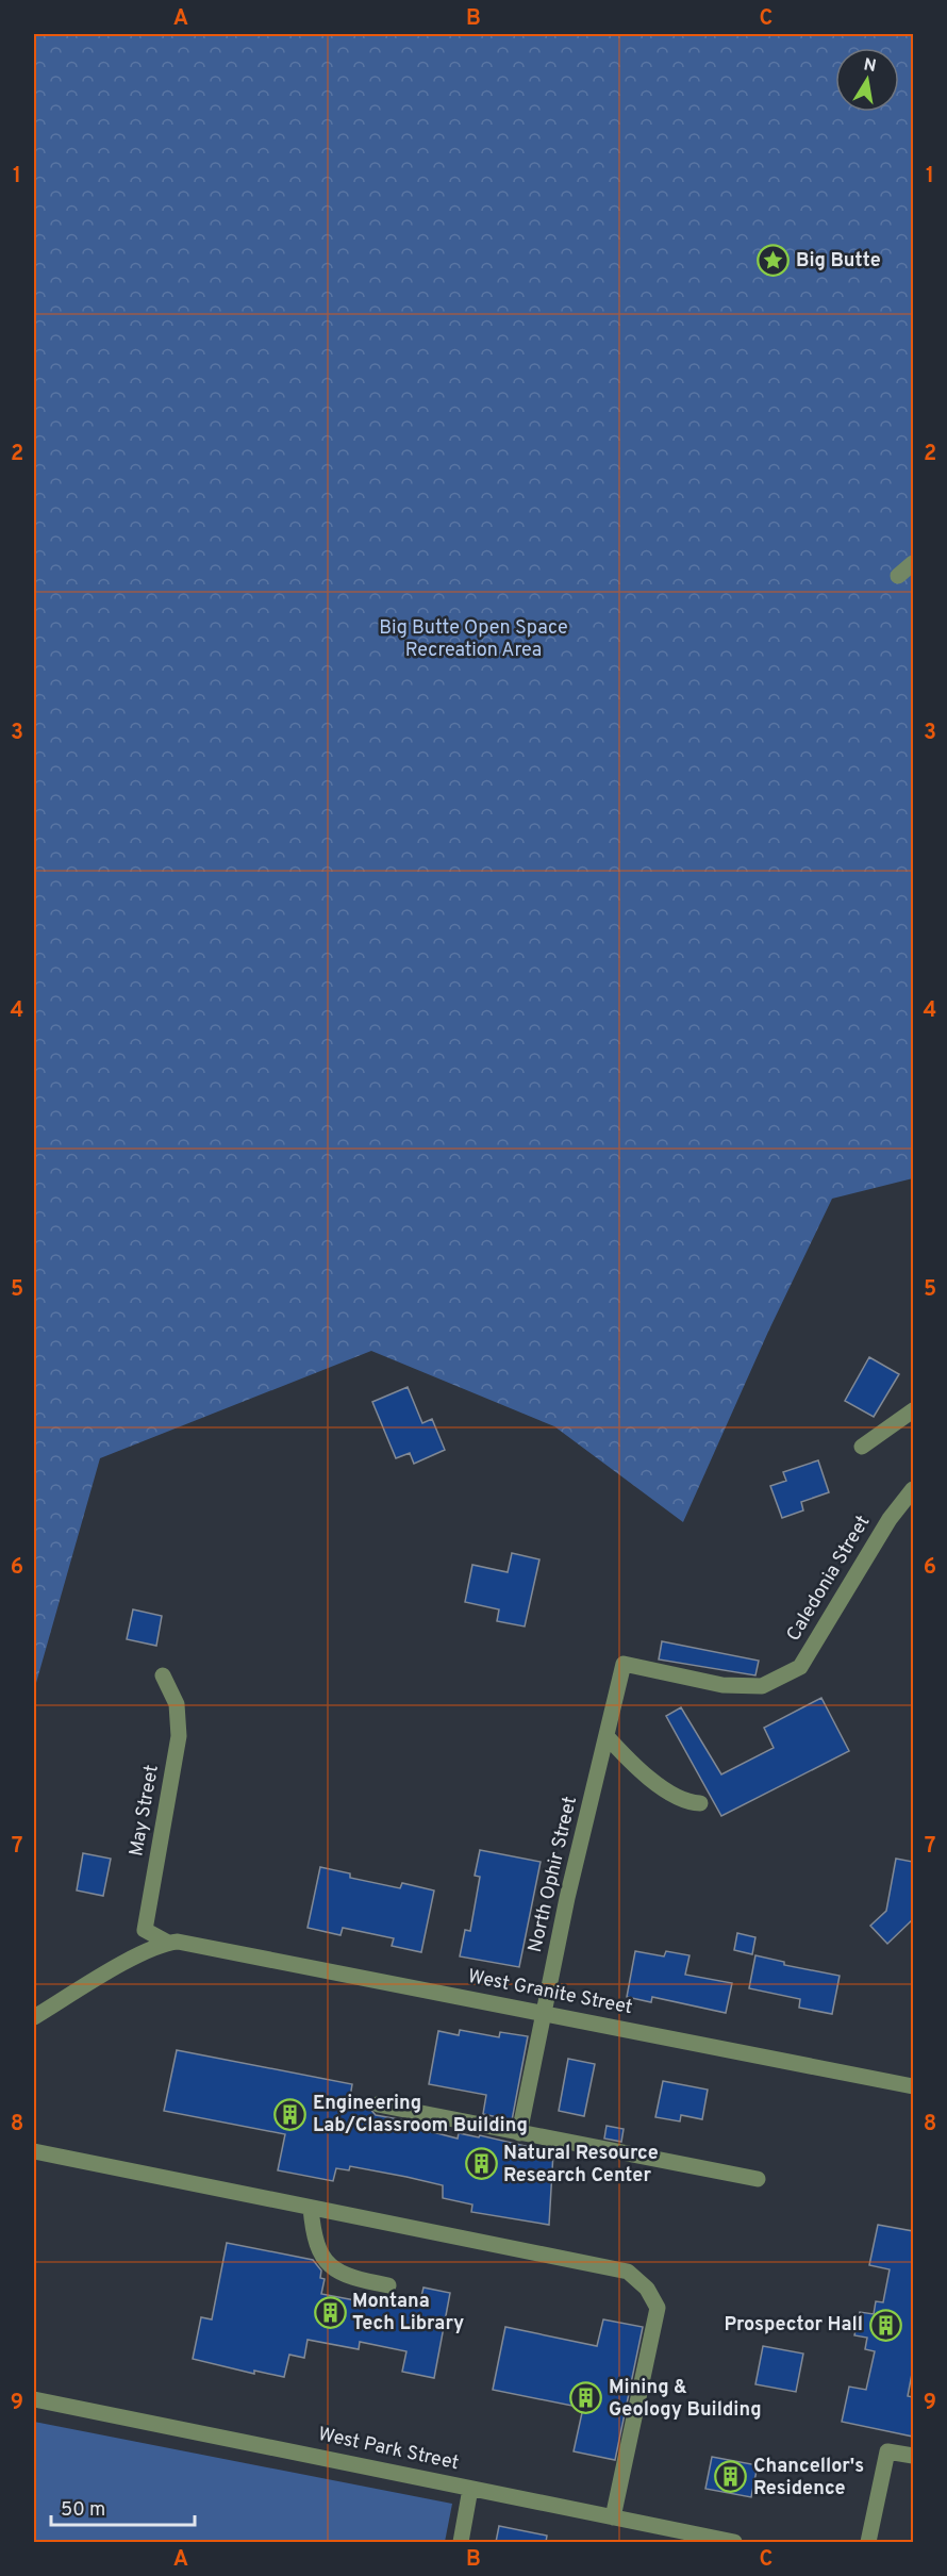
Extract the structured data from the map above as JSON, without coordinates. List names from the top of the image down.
{
  "streets": {
    "street": [
      "Caledonia Street",
      "May Street",
      "North Ophir Street",
      "West Granite Street",
      "West Park Street"
    ]
  },
  "crossings": [
    ["Caledonia Street", "North Ophir Street"],
    ["May Street", "West Granite Street"],
    ["North Ophir Street", "West Granite Street"]
  ],
  "parks": ["Big Butte Open Space Recreation Area"],
  "places": {
    "place": ["Big Butte"],
    "building": [
      "Engineering Lab/Classroom Building",
      "Natural Resource Research Center",
      "Montana Tech Library",
      "Prospector Hall",
      "Mining & Geology Building",
      "Chancellor's Residence"
    ]
  },
  "scale_bar": "50 m",
  "north": "top",
  "grid": {
    "columns": ["A", "B", "C"],
    "rows": [
      "1",
      "2",
      "3",
      "4",
      "5",
      "6",
      "7",
      "8",
      "9"
    ]
  }
}
